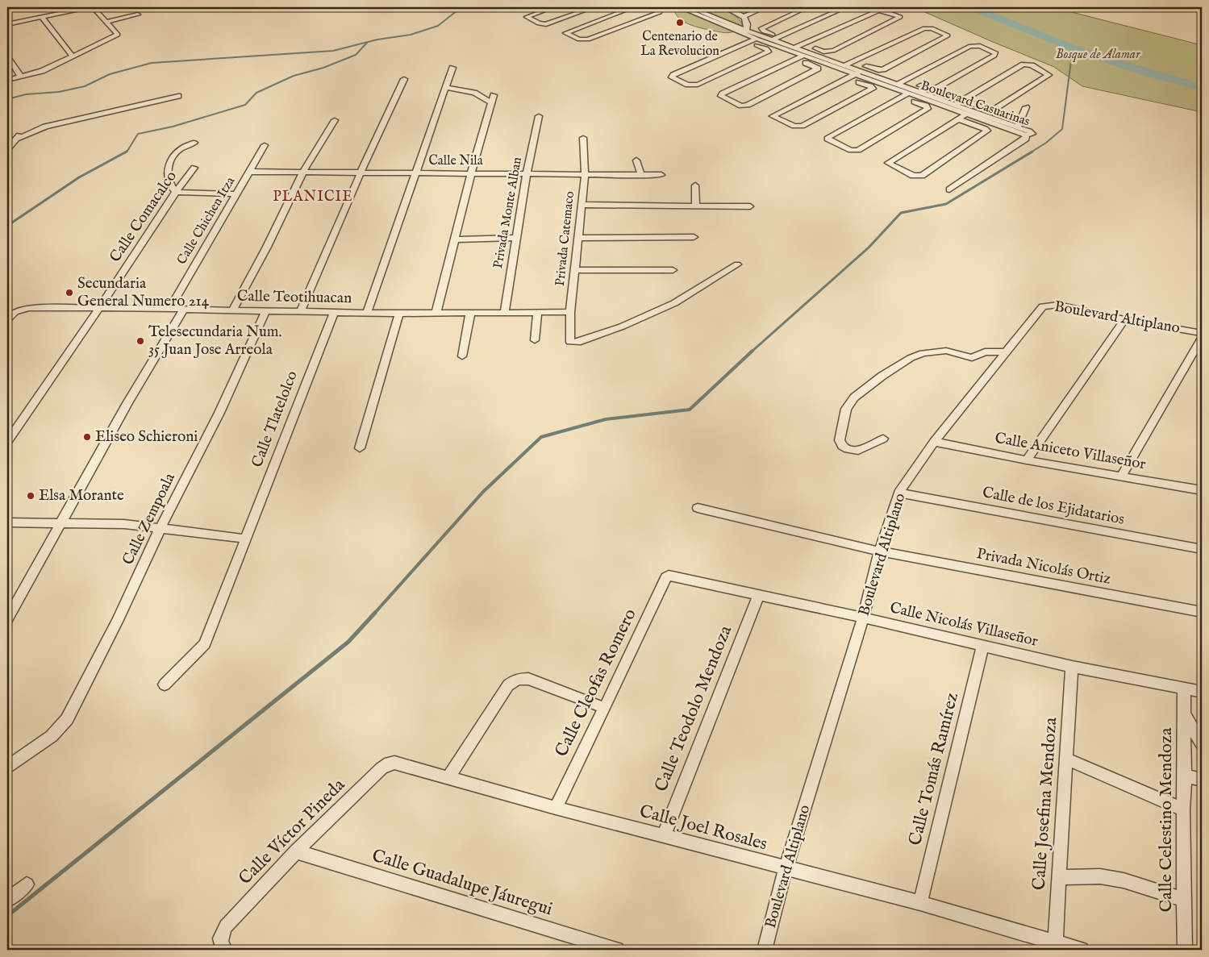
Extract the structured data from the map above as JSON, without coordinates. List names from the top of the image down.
{
  "streets": {
    "street": [
      "Boulevard Casuarinas",
      "Calle Nila",
      "Privada Monte Alban",
      "Calle Comacalco",
      "Calle Chichen Itza",
      "Privada Catemaco",
      "Calle Teotihuacan",
      "Boulevard Altiplano",
      "Calle Tlatelolco",
      "Calle Aniceto Villaseñor",
      "Calle de los Ejidatarios",
      "Calle Zempoala",
      "Privada Nicolás Ortiz",
      "Calle Nicolás Villaseñor",
      "Calle Cleofas Romero",
      "Calle Teodolo Mendoza",
      "Calle Tomás Ramírez",
      "Calle Josefina Mendoza",
      "Calle Celestino Mendoza",
      "Calle Joel Rosales",
      "Calle Víctor Pineda",
      "Calle Guadalupe Jáuregui"
    ]
  },
  "crossings": [
    ["Calle Nila", "Privada Monte Alban"],
    ["Calle Nila", "Calle Chichen Itza"],
    ["Calle Nila", "Privada Catemaco"],
    ["Privada Monte Alban", "Calle Teotihuacan"],
    ["Calle Comacalco", "Calle Teotihuacan"],
    ["Calle Chichen Itza", "Calle Teotihuacan"],
    ["Privada Catemaco", "Calle Teotihuacan"],
    ["Calle Teotihuacan", "Calle Tlatelolco"],
    ["Calle Teotihuacan", "Calle Zempoala"],
    ["Boulevard Altiplano", "Calle Aniceto Villaseñor"],
    ["Boulevard Altiplano", "Calle de los Ejidatarios"],
    ["Boulevard Altiplano", "Privada Nicolás Ortiz"],
    ["Boulevard Altiplano", "Calle Nicolás Villaseñor"],
    ["Boulevard Altiplano", "Calle Joel Rosales"],
    ["Calle Nicolás Villaseñor", "Calle Cleofas Romero"],
    ["Calle Nicolás Villaseñor", "Calle Teodolo Mendoza"],
    ["Calle Nicolás Villaseñor", "Calle Tomás Ramírez"],
    ["Calle Nicolás Villaseñor", "Calle Josefina Mendoza"],
    ["Calle Nicolás Villaseñor", "Calle Celestino Mendoza"],
    ["Calle Cleofas Romero", "Calle Joel Rosales"],
    ["Calle Teodolo Mendoza", "Calle Joel Rosales"],
    ["Calle Tomás Ramírez", "Calle Joel Rosales"],
    ["Calle Josefina Mendoza", "Calle Joel Rosales"],
    ["Calle Joel Rosales", "Calle Víctor Pineda"],
    ["Calle Víctor Pineda", "Calle Guadalupe Jáuregui"]
  ],
  "districts": ["PLANICIE"],
  "parks": ["Bosque de Alamar"],
  "places": [
    "Centenario de La Revolucion",
    "Secundaria General Numero 214",
    "Telesecundaria Num. 35 Juan Jose Arreola",
    "Eliseo Schieroni",
    "Elsa Morante"
  ]
}
